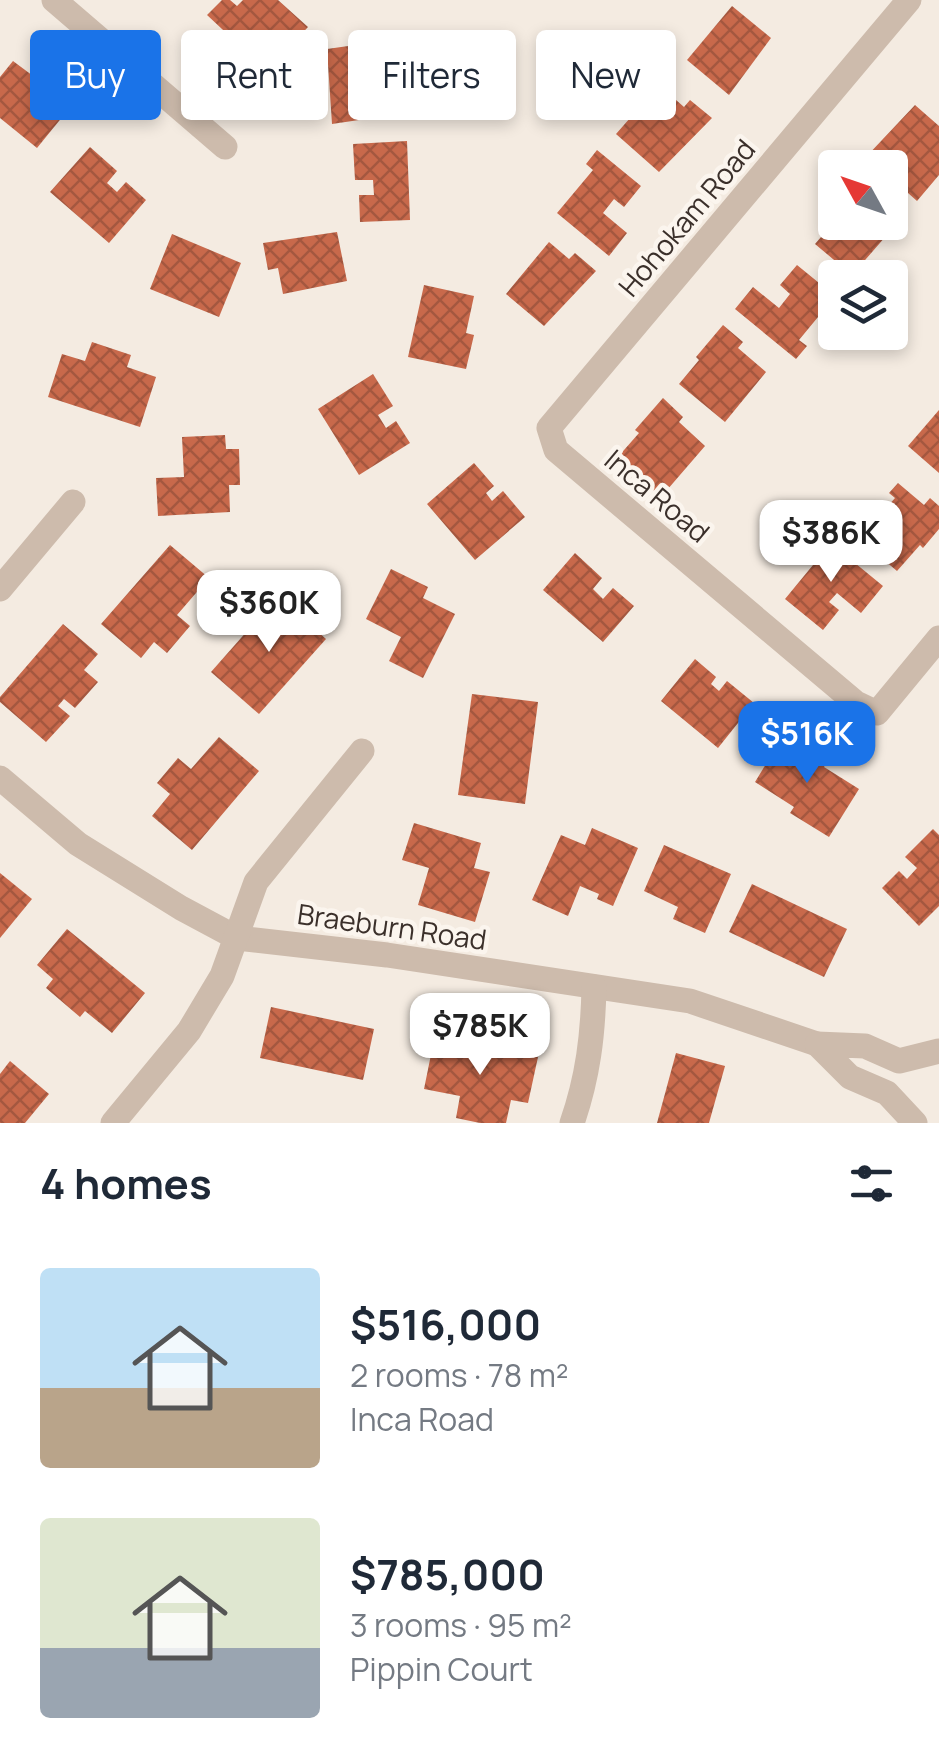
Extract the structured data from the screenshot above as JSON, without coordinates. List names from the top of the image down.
{
  "streets": {
    "street": ["Hohokam Road", "Inca Road", "Braeburn Road"]
  },
  "crossings": [
    ["Hohokam Road", "Inca Road"]
  ],
  "north": "top left",
  "page": {
    "chip": [
      "Buy",
      "Rent",
      "Filters",
      "New"
    ],
    "price": [
      "$386K",
      "$360K",
      "$516K",
      "$785K"
    ],
    "heading": "4 homes",
    "list": [
      {
        "name": "$516,000",
        "note": "2 rooms · 78 m² · Inca Road"
      },
      {
        "name": "$785,000",
        "note": "3 rooms · 95 m² · Pippin Court"
      }
    ]
  }
}
